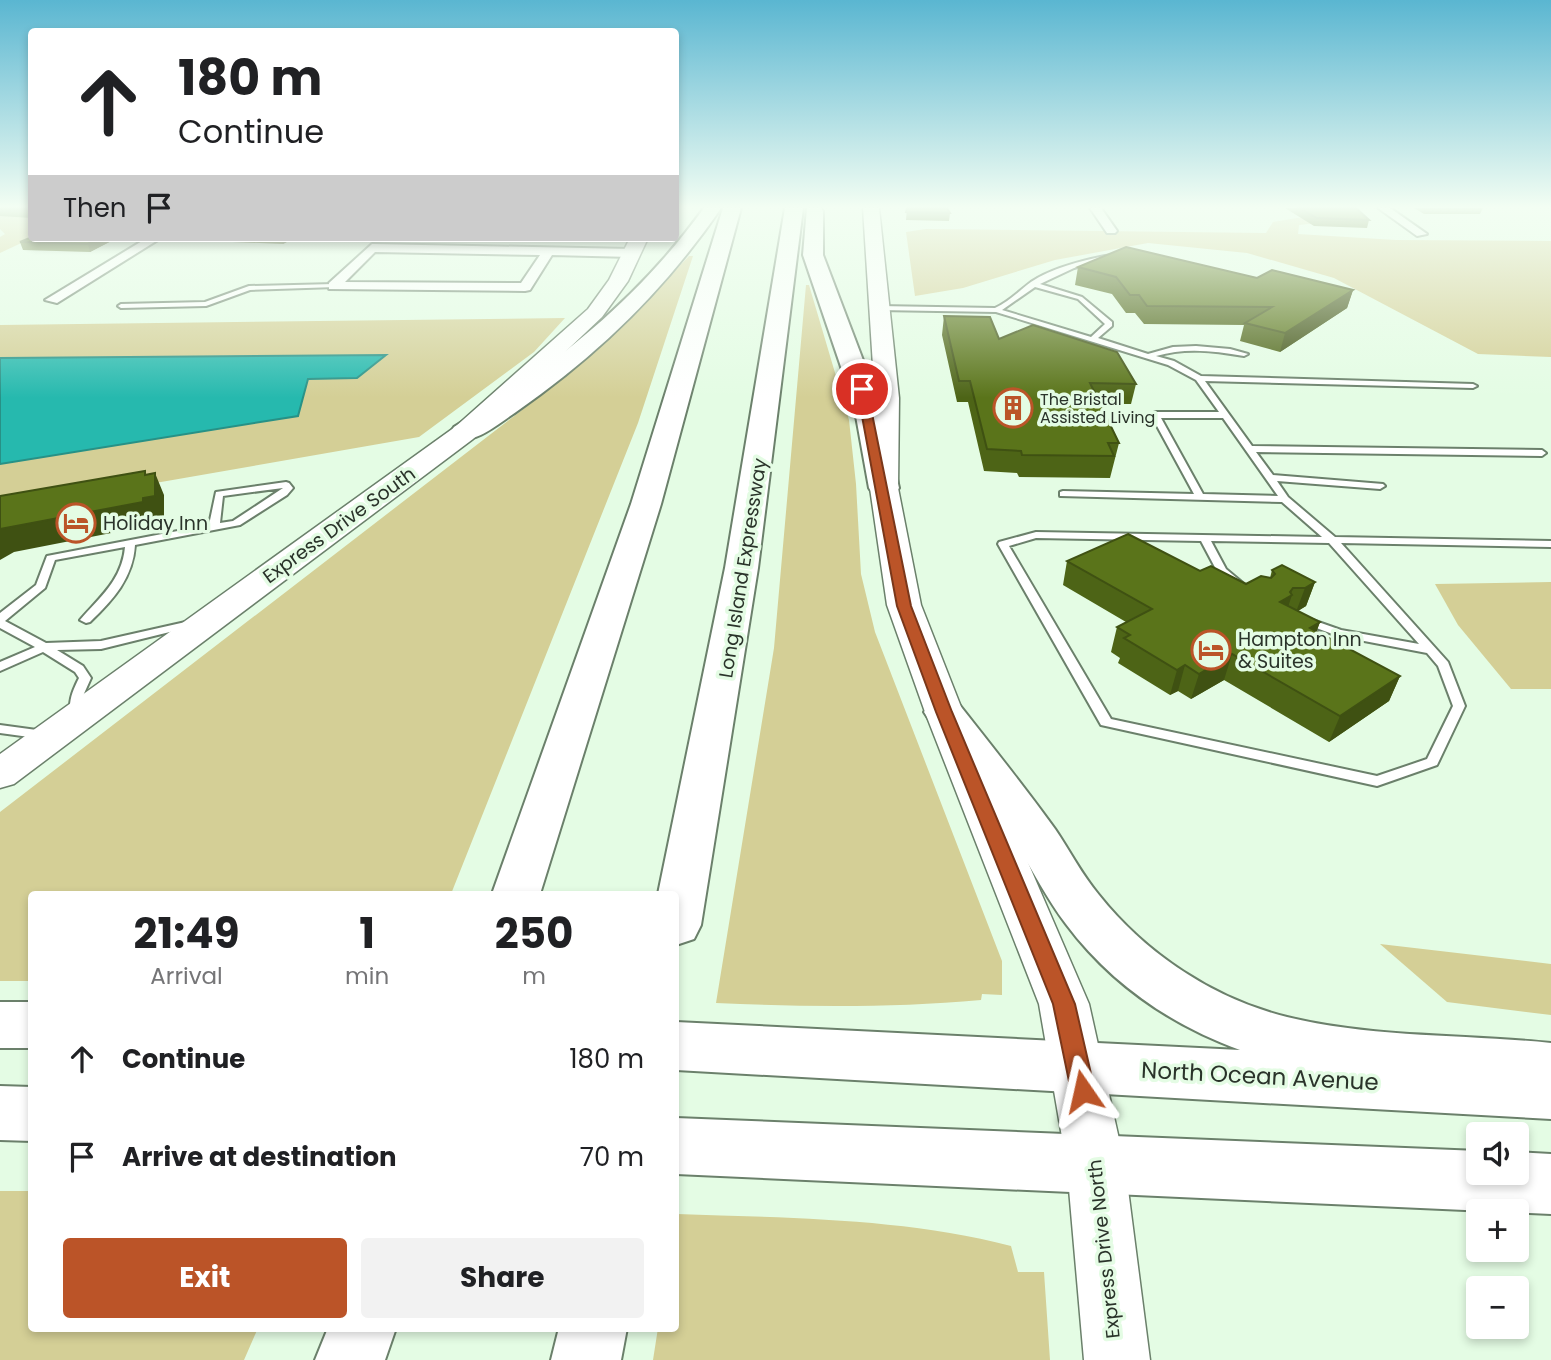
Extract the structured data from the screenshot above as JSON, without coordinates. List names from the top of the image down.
{
  "streets": {
    "highway": ["Long Island Expressway", "North Ocean Avenue"],
    "main road": ["Express Drive South", "Express Drive North"]
  },
  "crossings": [
    ["North Ocean Avenue", "Express Drive North"]
  ],
  "places": {
    "building": ["The Bristal Assisted Living"],
    "hotel": ["Holiday Inn", "Hampton Inn & Suites"]
  },
  "page": {
    "turn": ["180 m", "Continue"],
    "then": "Then",
    "eta": [
      "21:49",
      "Arrival",
      "1",
      "min",
      "250",
      "m"
    ],
    "list": [
      {
        "name": "Continue",
        "value": "180 m"
      },
      {
        "name": "Arrive at destination",
        "value": "70 m"
      }
    ],
    "map_buttons": ["+", "−"],
    "buttons": ["Exit", "Share"]
  }
}
